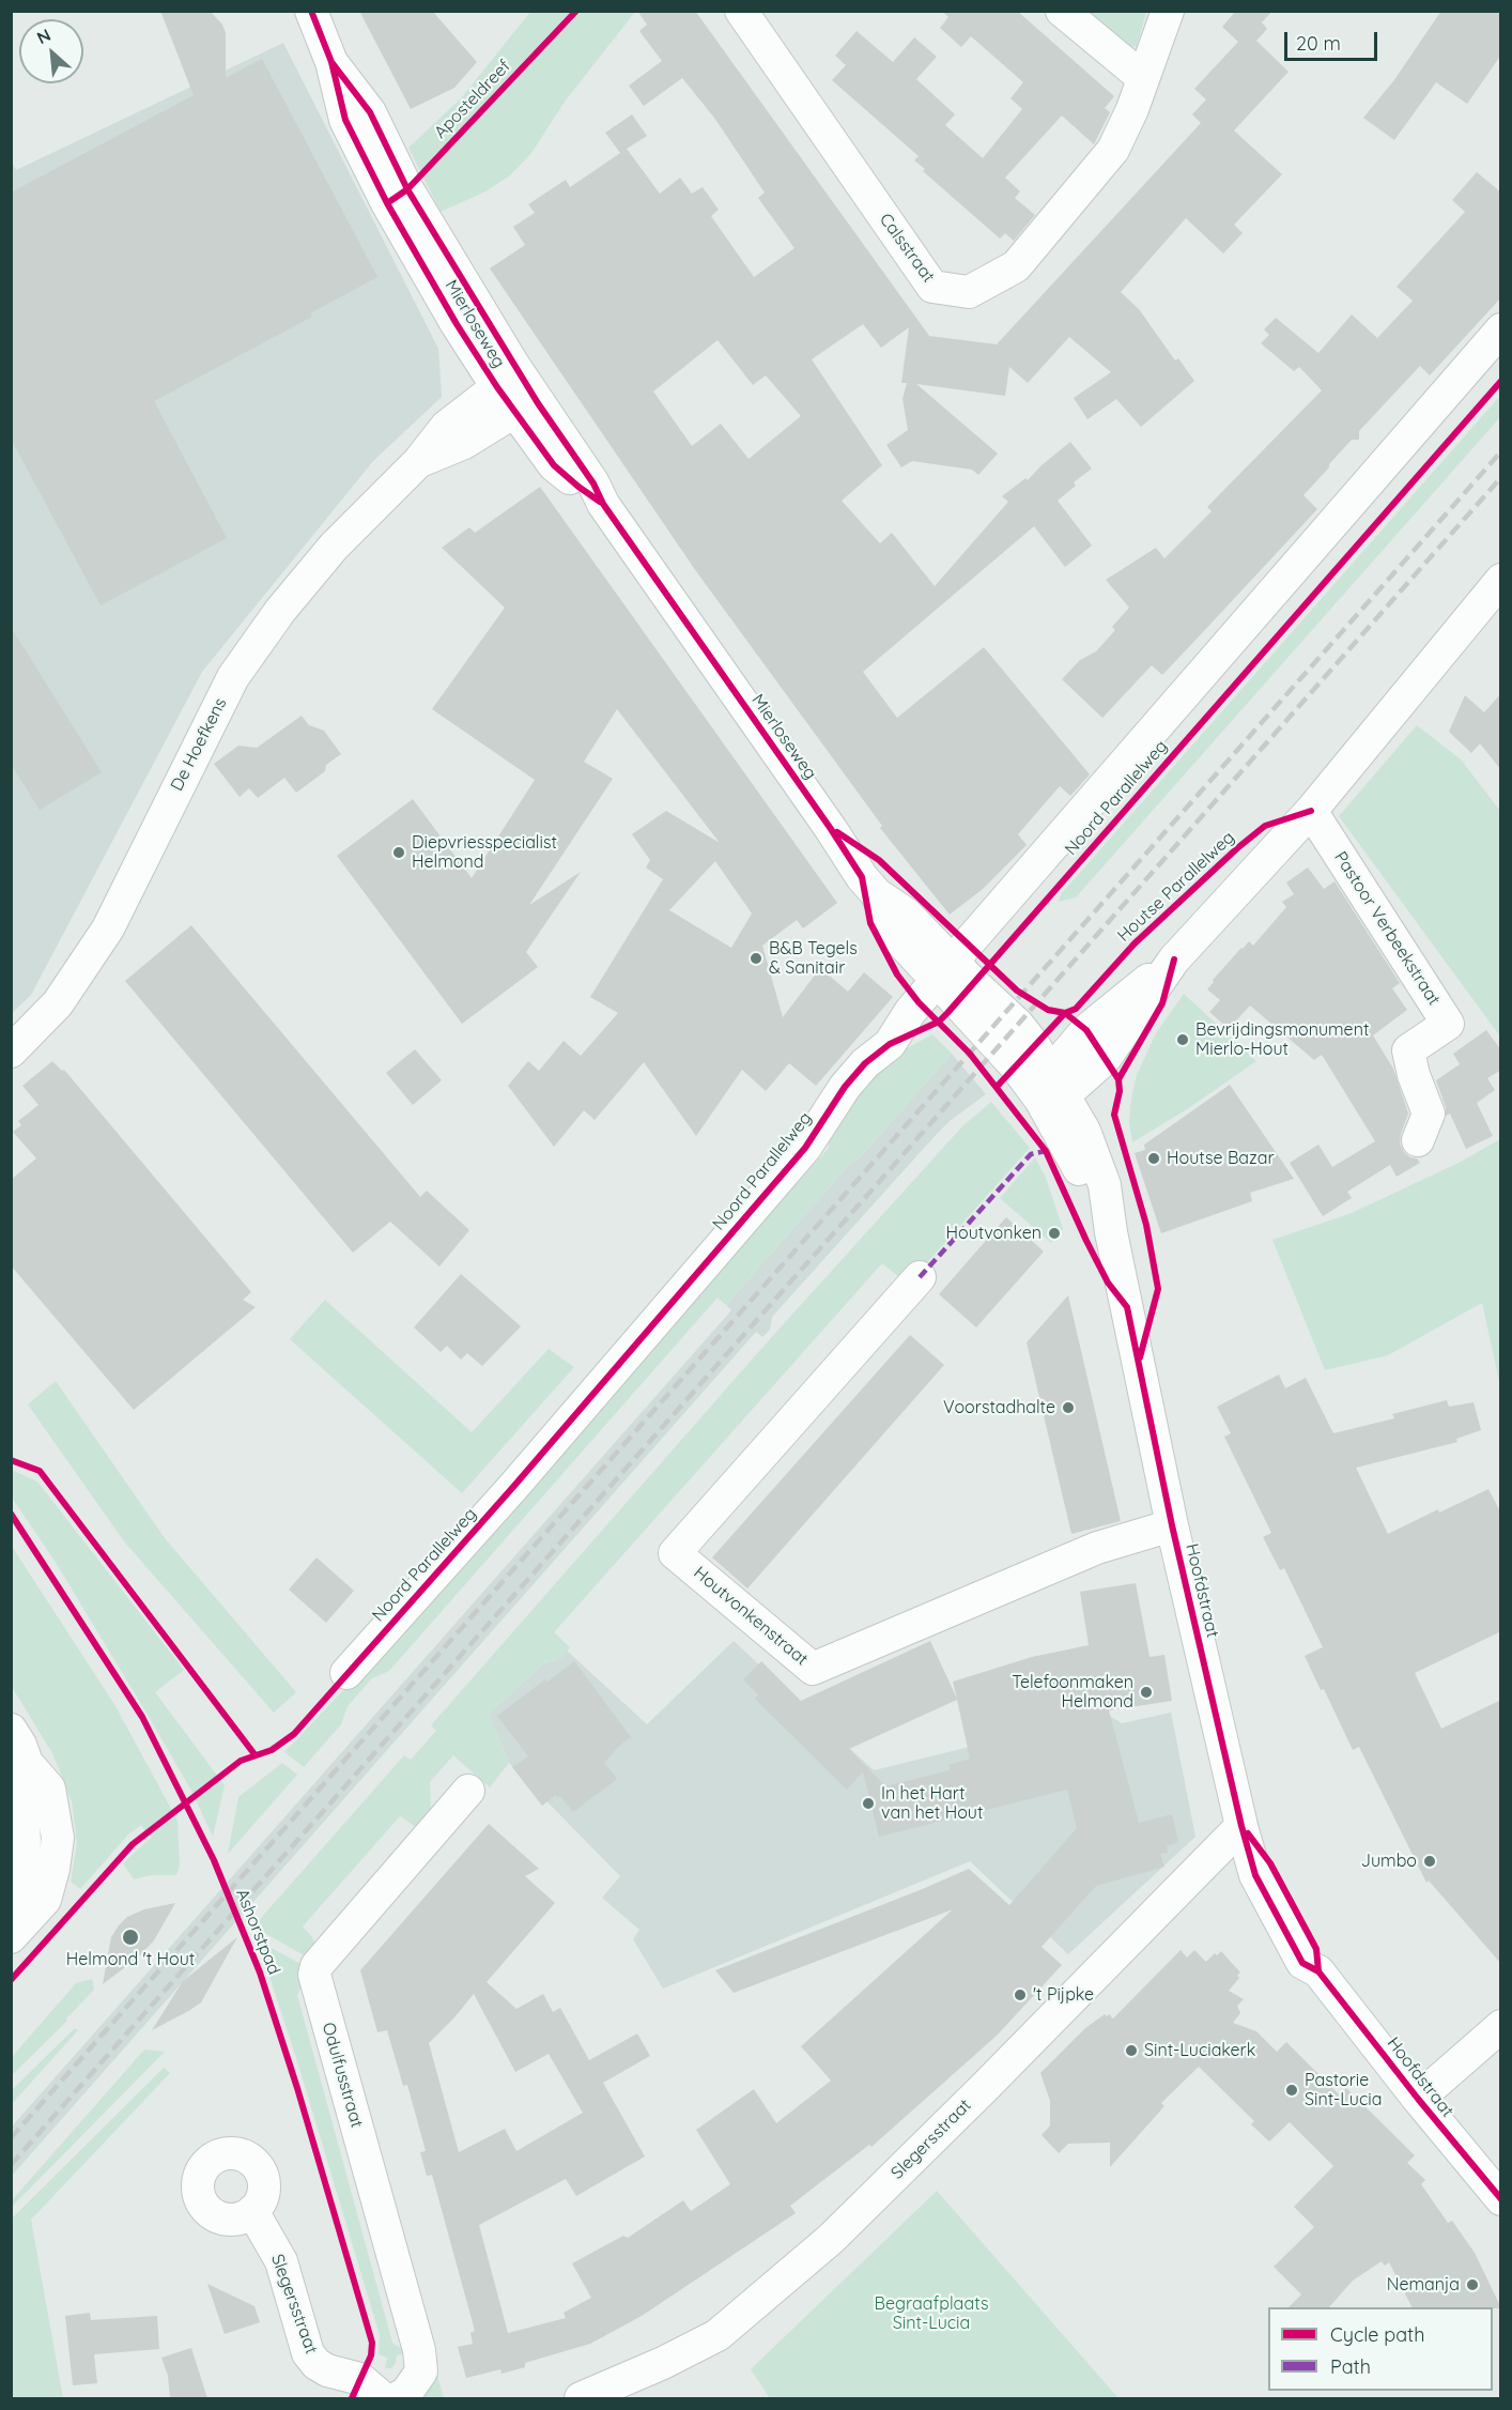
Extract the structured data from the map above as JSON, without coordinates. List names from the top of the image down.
{
  "streets": {
    "street": [
      "Calsstraat",
      "Mierloseweg",
      "De Hoefkens",
      "Noord Parallelweg",
      "Pastoor Verbeekstraat",
      "Hoofdstraat",
      "Houtvonkenstraat",
      "Odulfusstraat",
      "Slegersstraat"
    ],
    "cycle path": ["Aposteldreef", "Houtse Parallelweg", "Ashorstpad"]
  },
  "crossings": [
    ["Mierloseweg", "De Hoefkens"],
    ["Mierloseweg", "Noord Parallelweg"],
    ["Mierloseweg", "Hoofdstraat"],
    ["Hoofdstraat", "Houtvonkenstraat"],
    ["Hoofdstraat", "Slegersstraat"]
  ],
  "parks": ["Begraafplaats Sint-Lucia"],
  "places": [
    "Diepvriesspecialist Helmond",
    "B&B Tegels & Sanitair",
    "Bevrijdingsmonument Mierlo-Hout",
    "Houtse Bazar",
    "Houtvonken",
    "Voorstadhalte",
    "Telefoonmaken Helmond",
    "In het Hart van het Hout",
    "Jumbo",
    "Helmond 't Hout",
    "'t Pijpke",
    "Sint-Luciakerk",
    "Pastorie Sint-Lucia",
    "Nemanja"
  ],
  "legend": ["Cycle path", "Path"],
  "scale_bar": "20 m",
  "north": "top left"
}
